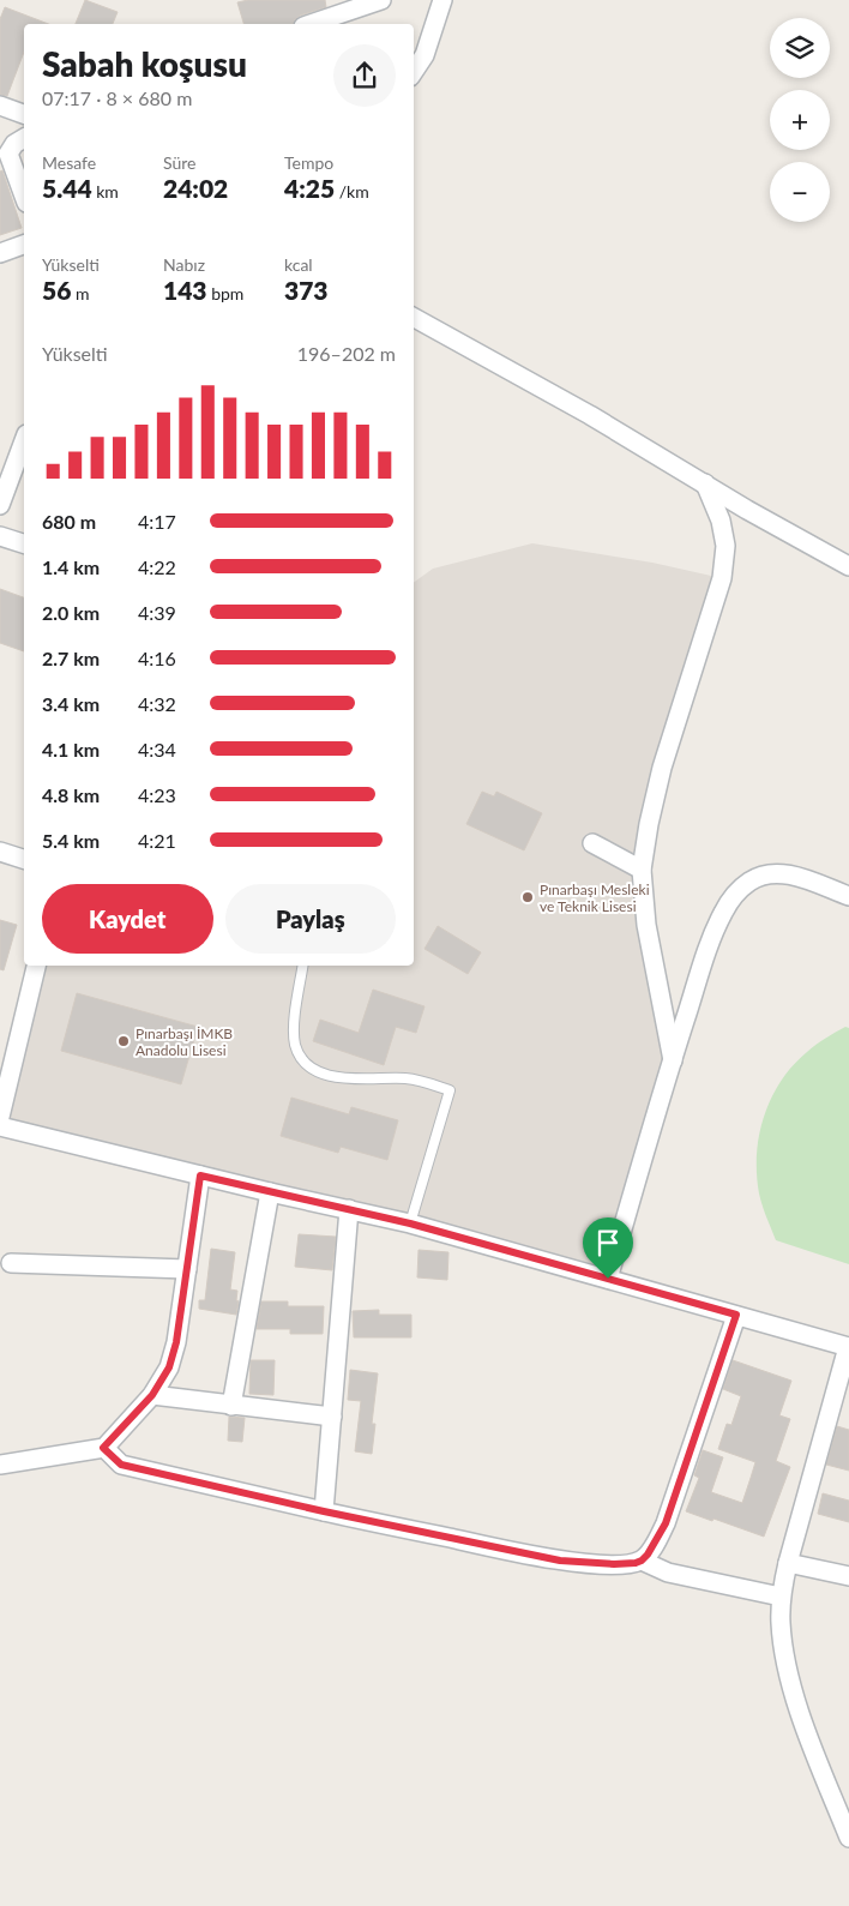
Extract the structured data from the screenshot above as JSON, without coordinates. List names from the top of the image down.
{
  "places": ["Pınarbaşı Mesleki ve Teknik Lisesi", "Pınarbaşı İMKB Anadolu Lisesi"],
  "page": {
    "map_buttons": ["+", "−"],
    "heading": ["Sabah koşusu", "07:17 · 8 × 680 m"],
    "stats": [
      ["Mesafe", "5.44 km"],
      ["Süre", "24:02"],
      ["Tempo", "4:25 /km"],
      ["Yükselti", "56 m"],
      ["Nabız", "143 bpm"],
      ["kcal", "373"]
    ],
    "chart": ["Yükselti", "196–202 m"],
    "list": [
      {
        "name": "680 m",
        "note": "4:17"
      },
      {
        "name": "1.4 km",
        "note": "4:22"
      },
      {
        "name": "2.0 km",
        "note": "4:39"
      },
      {
        "name": "2.7 km",
        "note": "4:16"
      },
      {
        "name": "3.4 km",
        "note": "4:32"
      },
      {
        "name": "4.1 km",
        "note": "4:34"
      },
      {
        "name": "4.8 km",
        "note": "4:23"
      },
      {
        "name": "5.4 km",
        "note": "4:21"
      }
    ],
    "buttons": ["Kaydet", "Paylaş"]
  }
}
